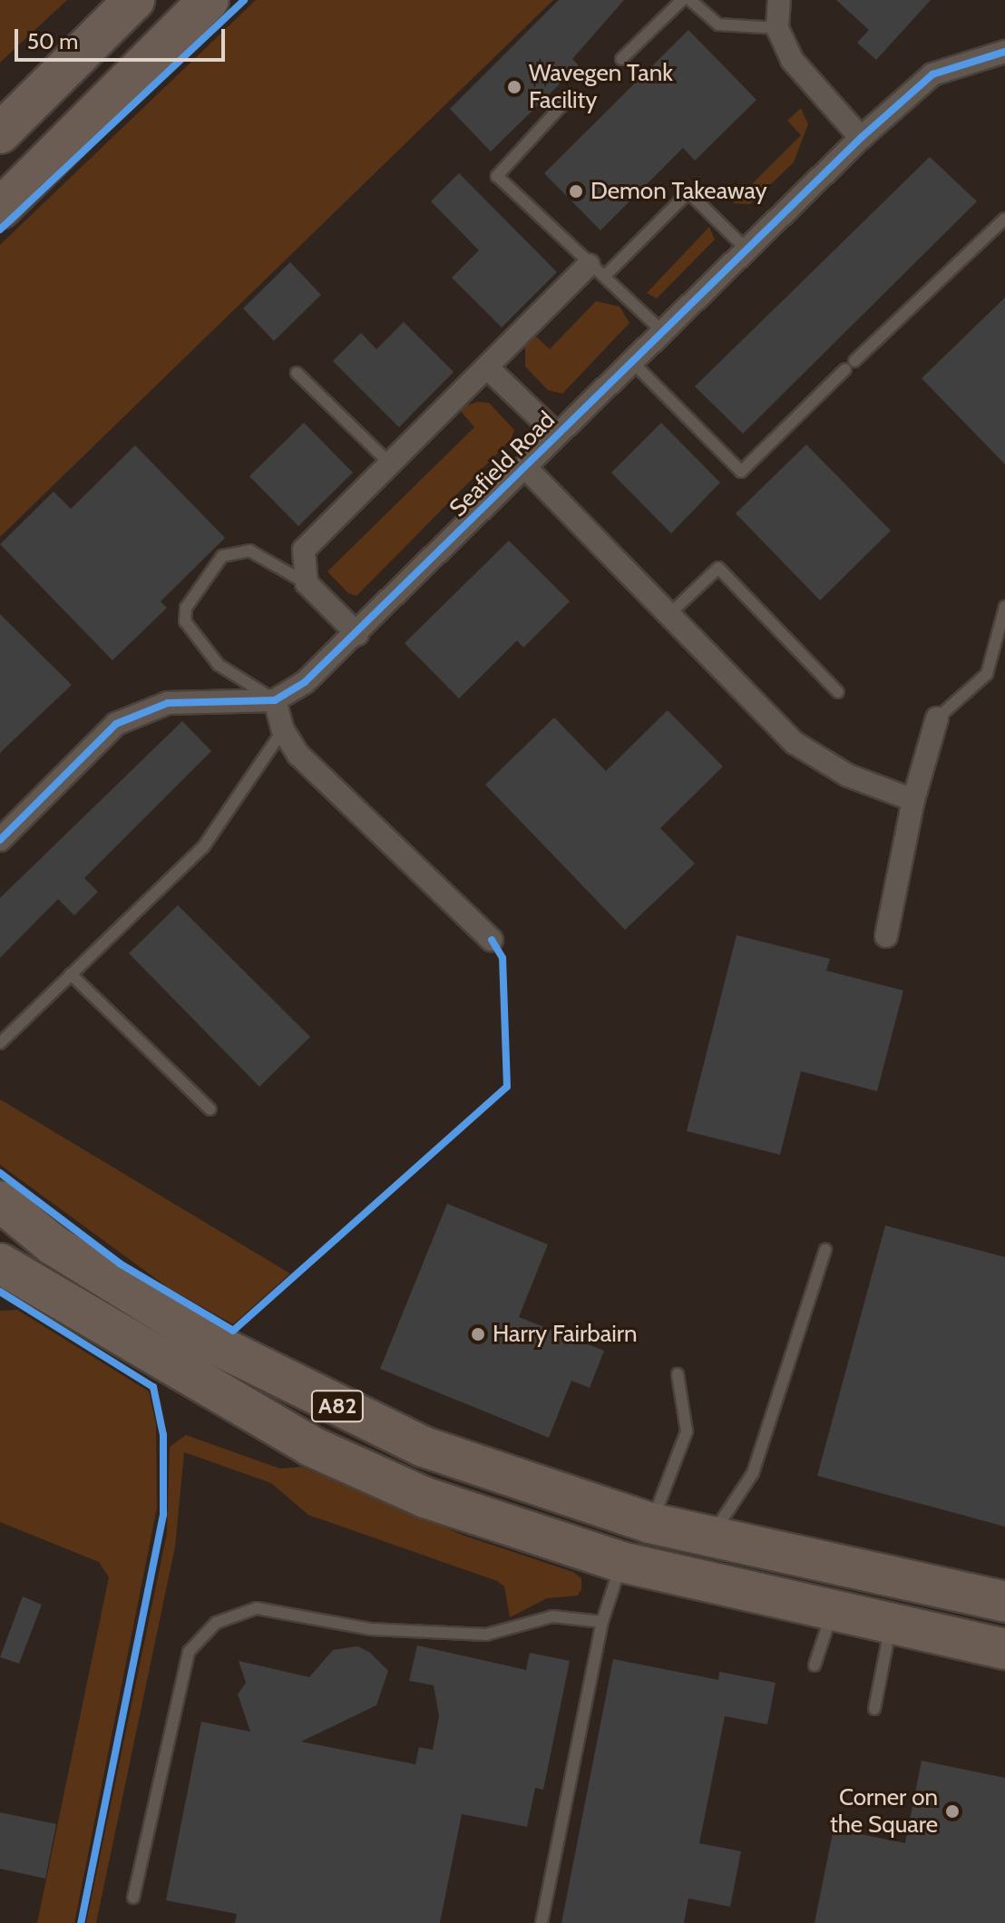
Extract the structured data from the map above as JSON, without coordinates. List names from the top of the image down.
{
  "streets": {
    "highway": ["A82"],
    "street": ["Seafield Road"]
  },
  "places": [
    "Wavegen Tank Facility",
    "Demon Takeaway",
    "Harry Fairbairn",
    "Corner on the Square"
  ],
  "scale_bar": "50 m"
}
